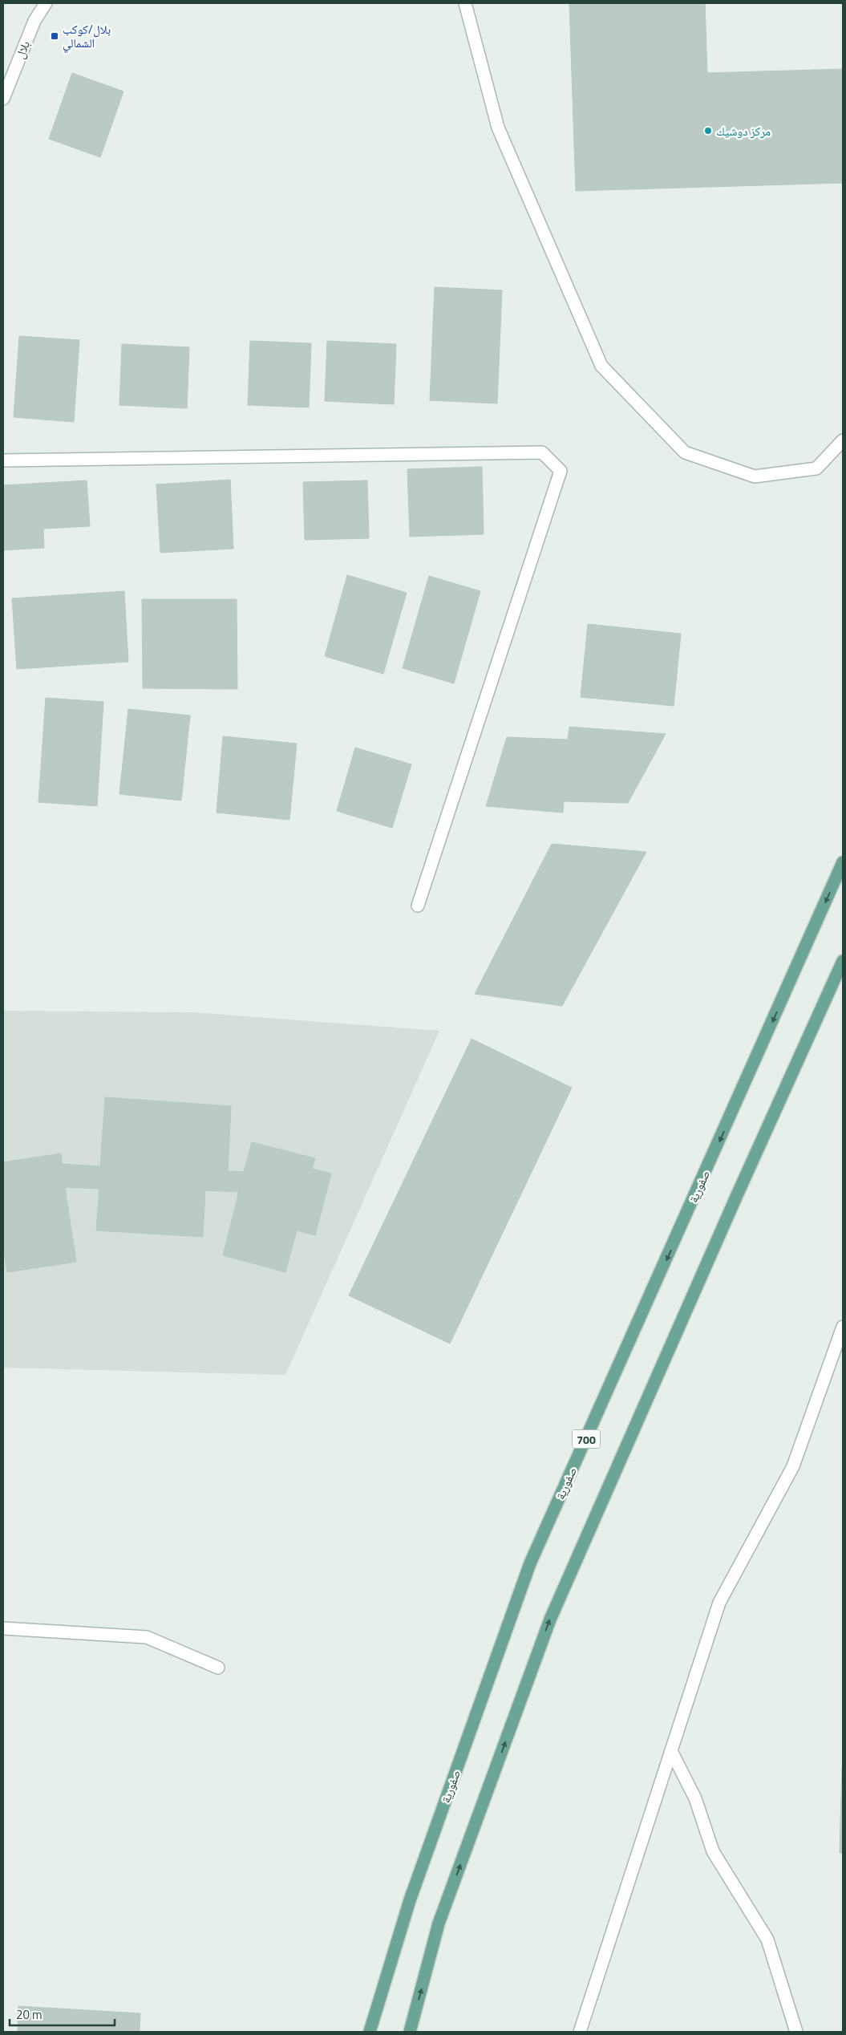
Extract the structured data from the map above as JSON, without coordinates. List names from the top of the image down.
{
  "streets": {
    "main road": ["صفورية", "700"],
    "street": ["بلال"]
  },
  "places": {
    "transit": ["بلال/كوكب الشمالي"],
    "other": ["مركز دوشيك"]
  },
  "scale_bar": "20 m"
}
